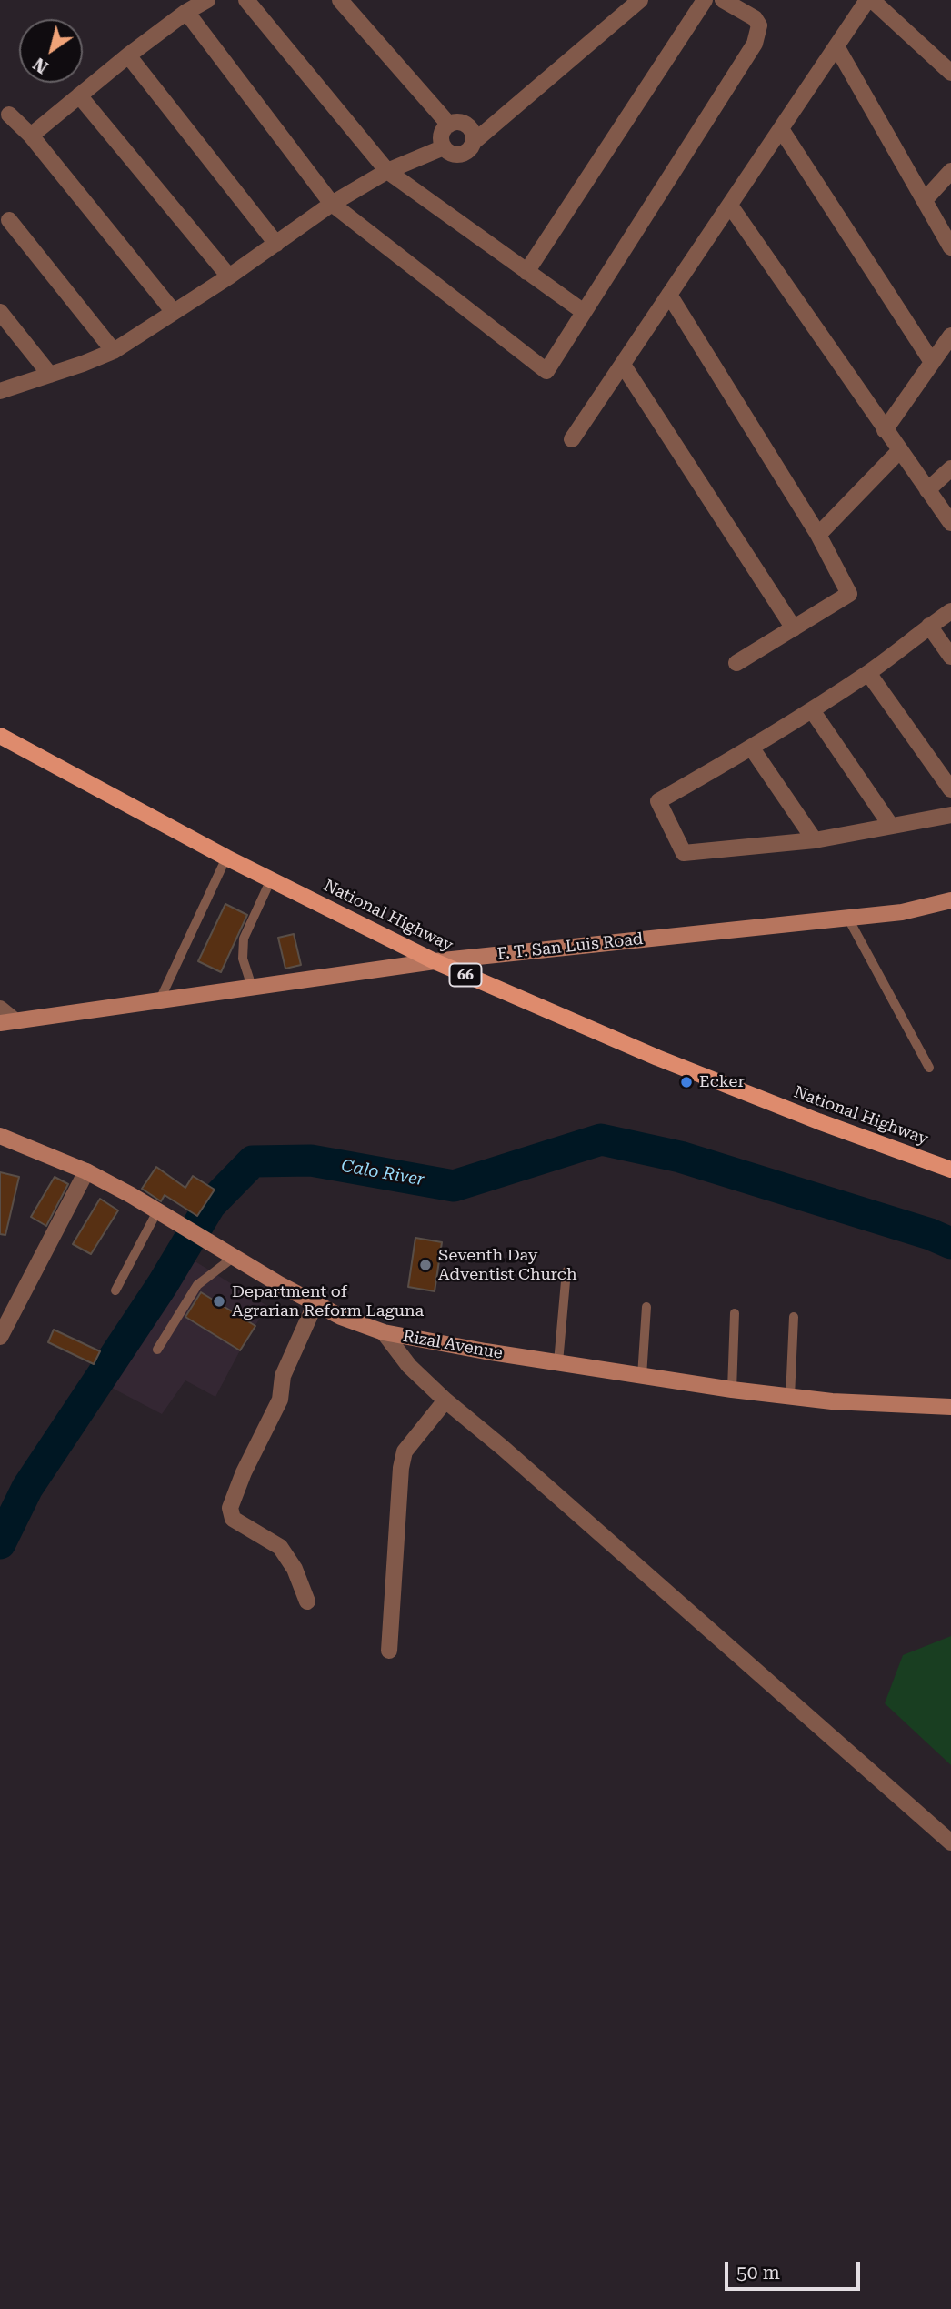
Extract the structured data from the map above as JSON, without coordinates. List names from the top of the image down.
{
  "streets": {
    "main road": [
      "National Highway",
      "F. T. San Luis Road",
      "66",
      "Rizal Avenue"
    ]
  },
  "crossings": [
    ["National Highway", "F. T. San Luis Road"]
  ],
  "water": ["Calo River"],
  "places": ["Ecker", "Seventh Day Adventist Church", "Department of Agrarian Reform Laguna"],
  "scale_bar": "50 m",
  "north": "bottom left"
}
